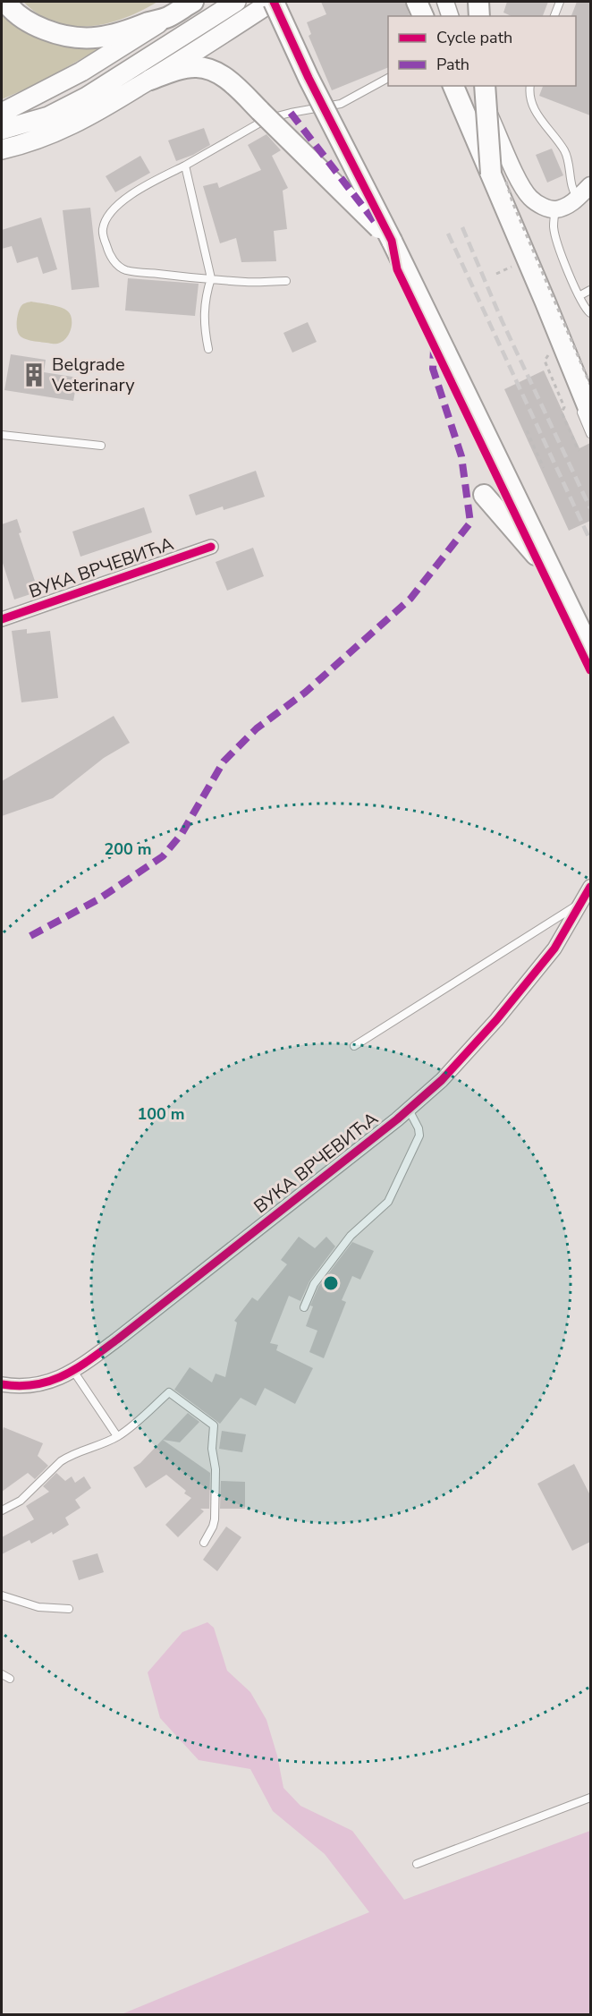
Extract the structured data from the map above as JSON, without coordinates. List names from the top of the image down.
{
  "streets": {
    "street": ["ВУКА ВРЧЕВИЋА"]
  },
  "places": {
    "building": ["Belgrade Veterinary"]
  },
  "legend": ["Cycle path", "Path"],
  "rings": ["200 m", "100 m"]
}
